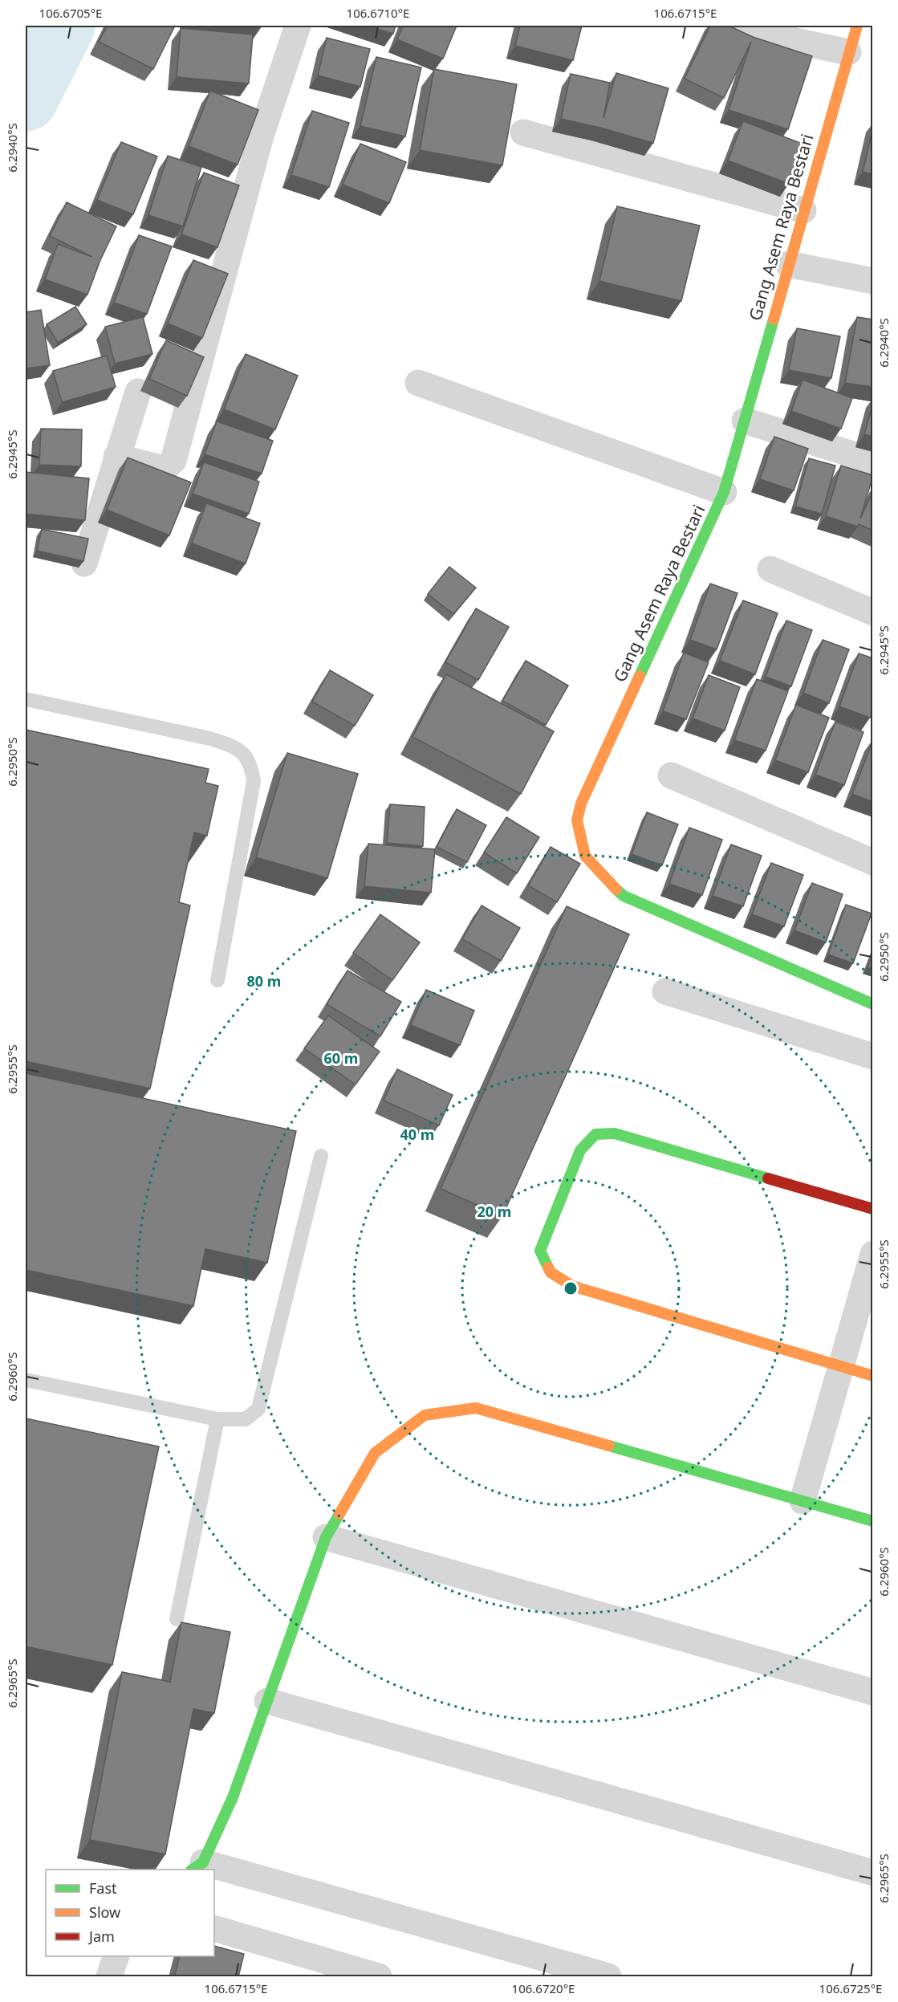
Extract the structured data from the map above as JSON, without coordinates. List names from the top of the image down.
{
  "streets": {
    "street": ["Gang Asem Raya Bestari"]
  },
  "legend": ["Fast", "Slow", "Jam"],
  "coordinates": [
    "106.6705°E",
    "106.6710°E",
    "106.6715°E",
    "6.2940°S",
    "6.2945°S",
    "6.2950°S",
    "6.2955°S",
    "6.2960°S",
    "6.2965°S",
    "106.6720°E",
    "106.6725°E"
  ],
  "rings": [
    "80 m",
    "60 m",
    "40 m",
    "20 m"
  ]
}
